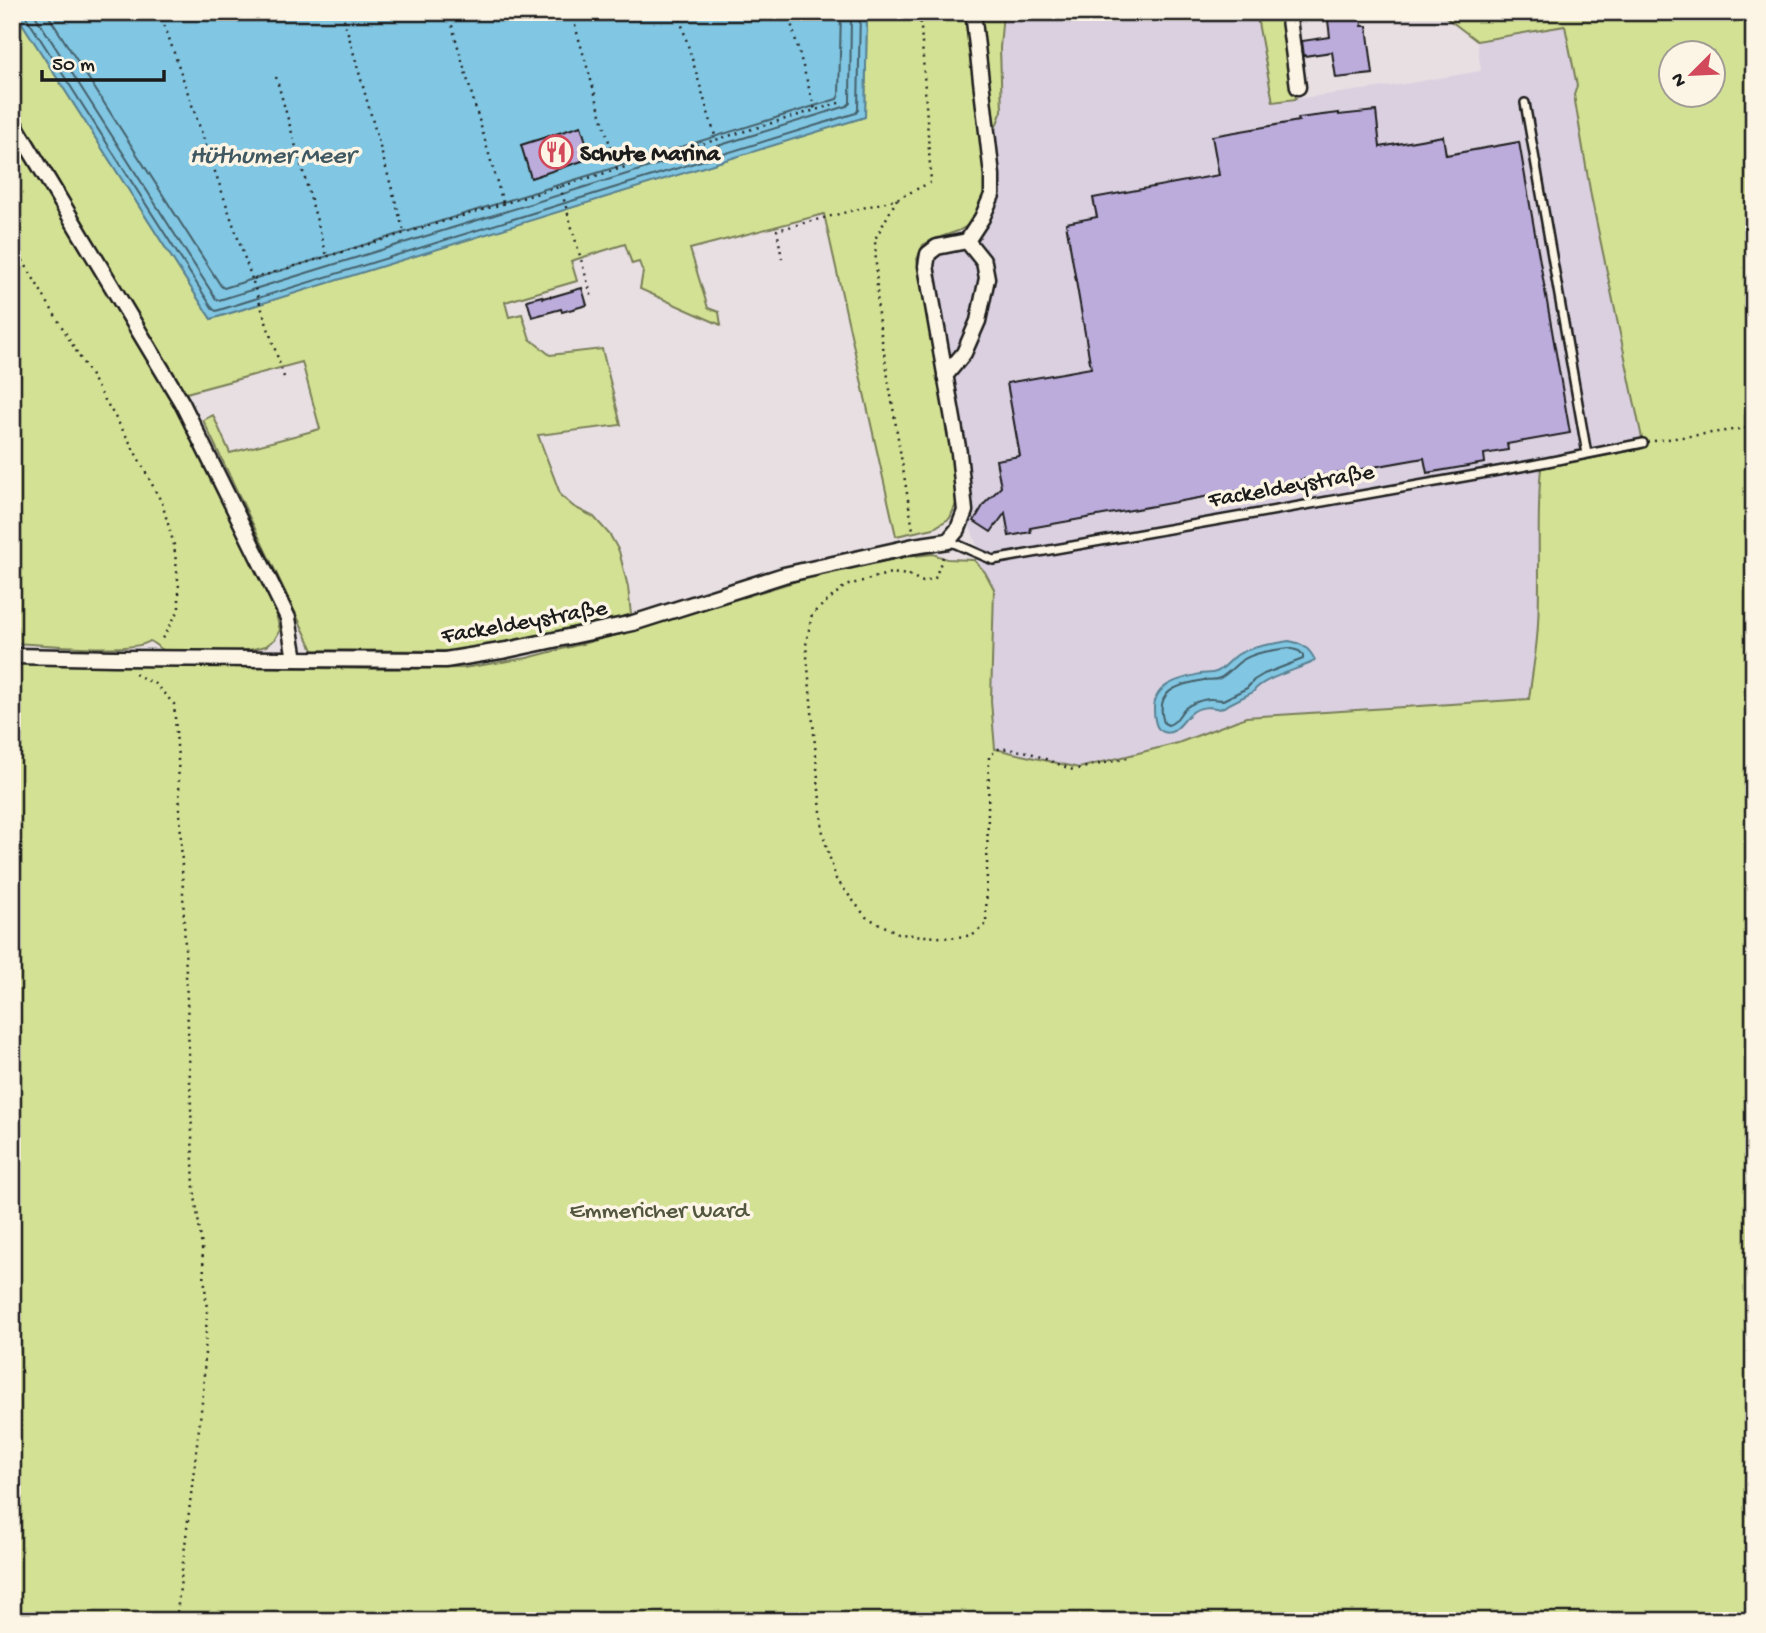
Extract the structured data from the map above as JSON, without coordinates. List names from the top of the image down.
{
  "streets": {
    "street": ["Fackeldeystraße"]
  },
  "water": ["Hüthumer Meer"],
  "parks": ["Emmericher Ward"],
  "places": {
    "restaurant": ["Schute Marina"]
  },
  "scale_bar": "50 m",
  "north": "bottom left"
}
